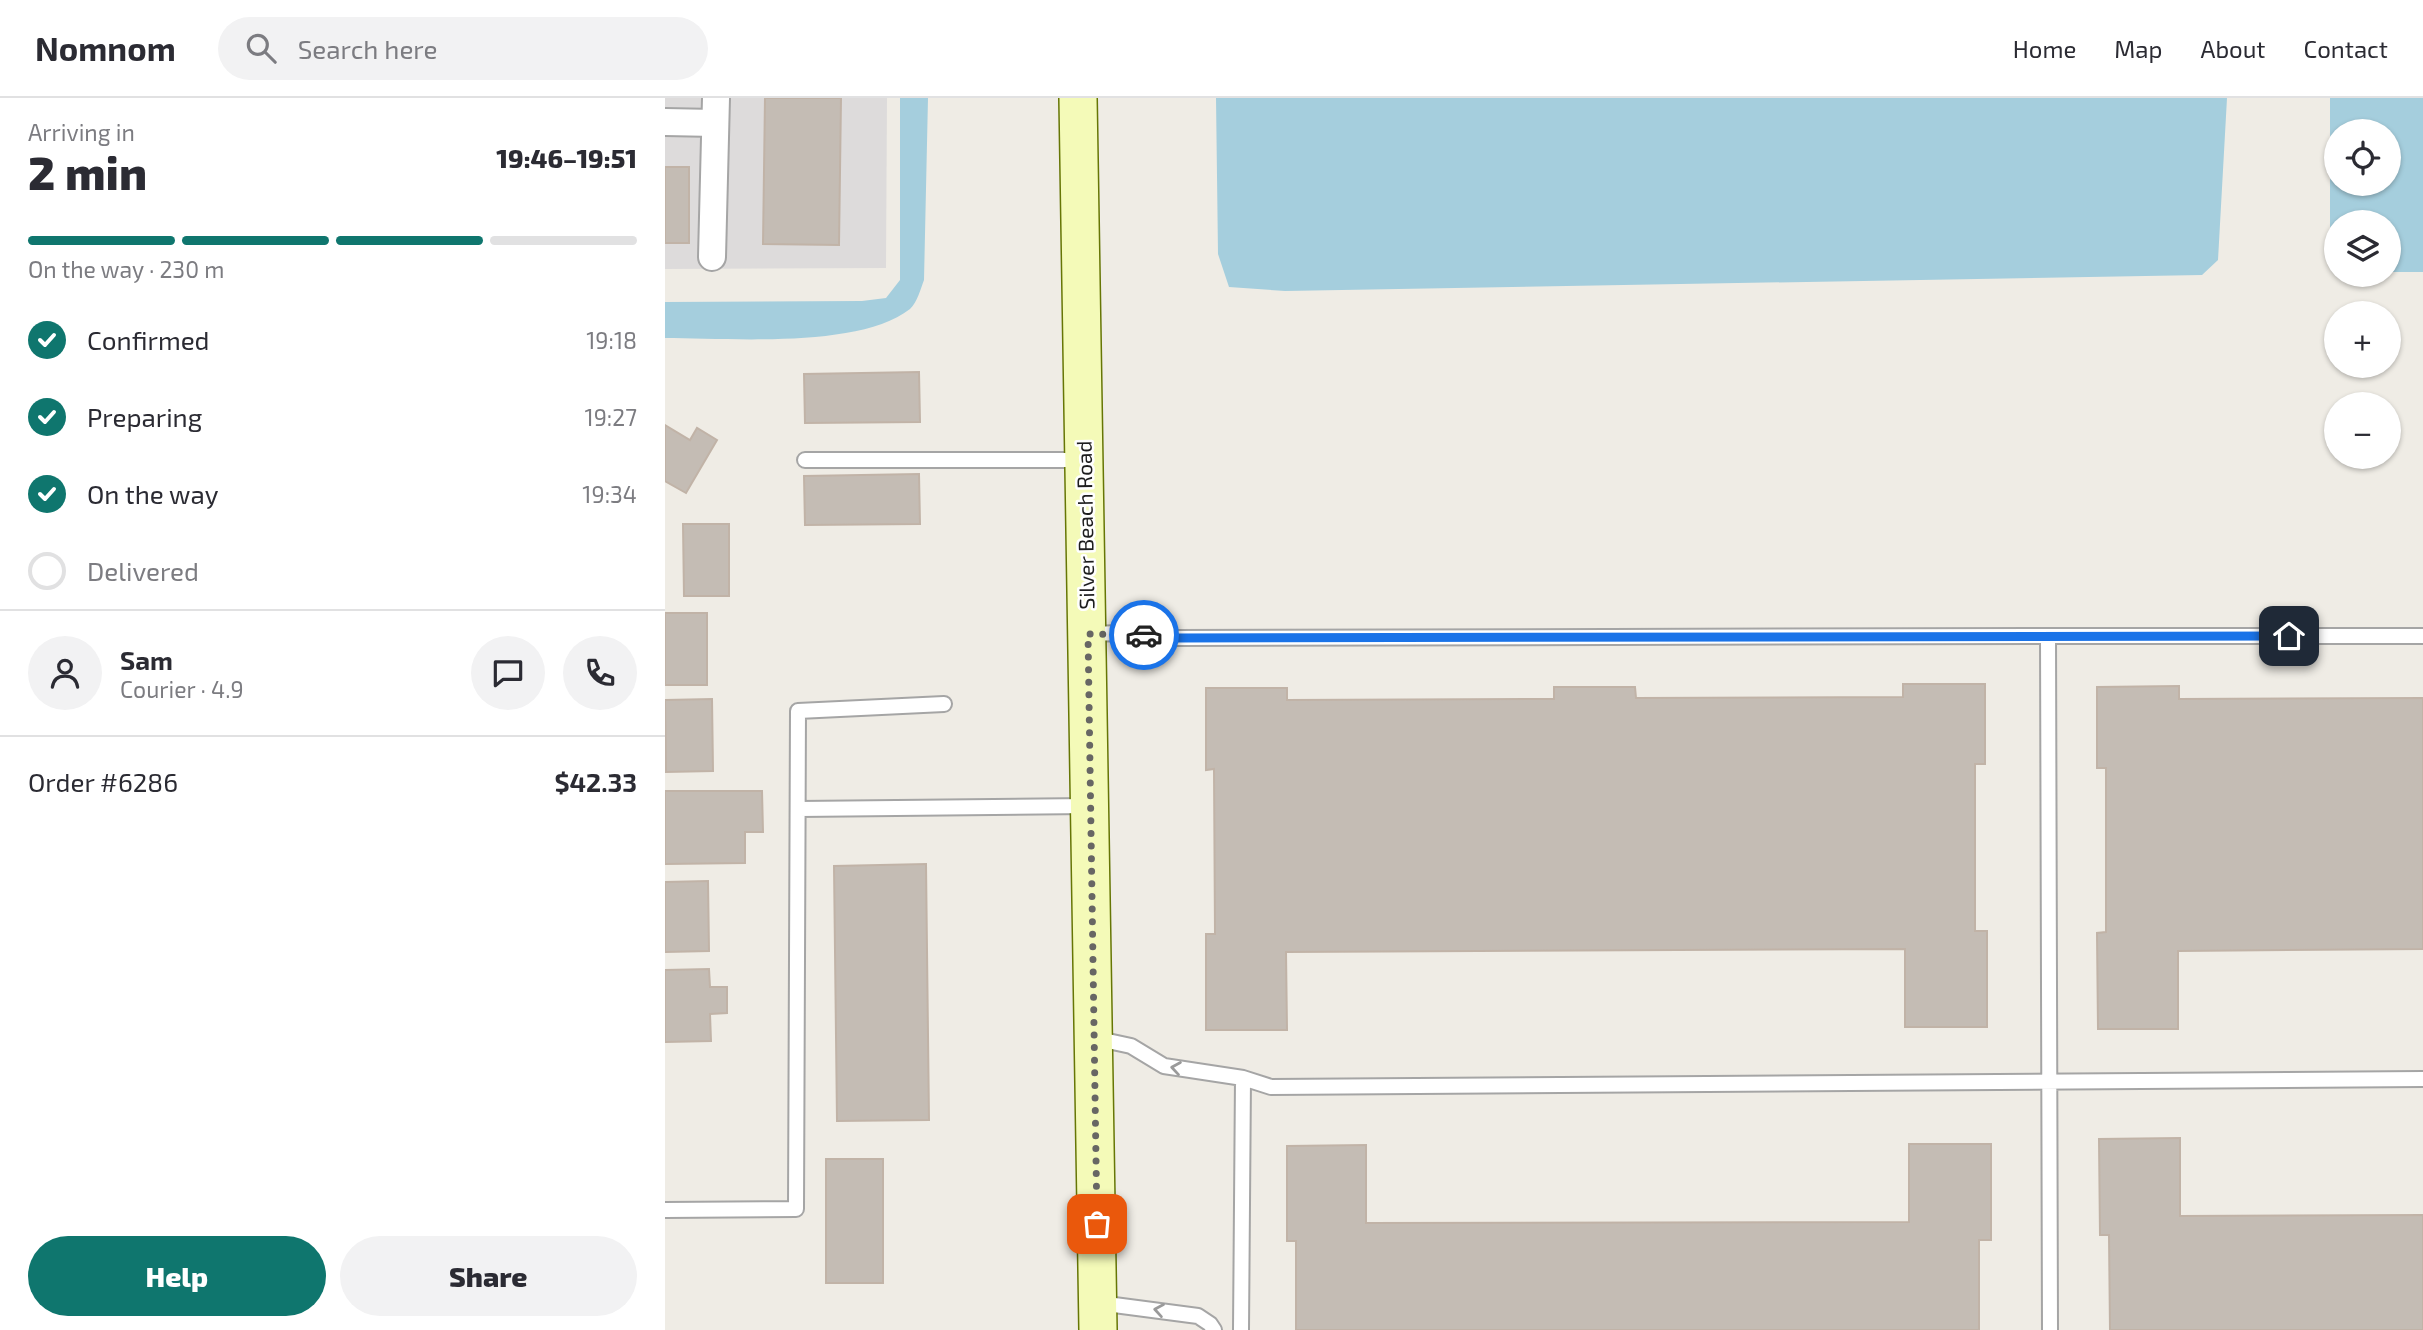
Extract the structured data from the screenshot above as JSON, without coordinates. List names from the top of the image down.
{
  "streets": {
    "street": ["Silver Beach Road"]
  },
  "page": {
    "header": "Nomnom",
    "search": "Search here",
    "nav": [
      "Home",
      "Map",
      "About",
      "Contact"
    ],
    "heading": ["2 min", "Arriving in", "19:46–19:51"],
    "panel": [
      "Sam",
      "Courier · 4.9",
      "Order #6286",
      "$42.33"
    ],
    "map_buttons": ["+", "−"],
    "bar": "On the way · 230 m",
    "list": [
      ["Confirmed", "19:18"],
      ["Preparing", "19:27"],
      ["On the way", "19:34"],
      "Delivered"
    ],
    "buttons": ["Help", "Share"]
  }
}
